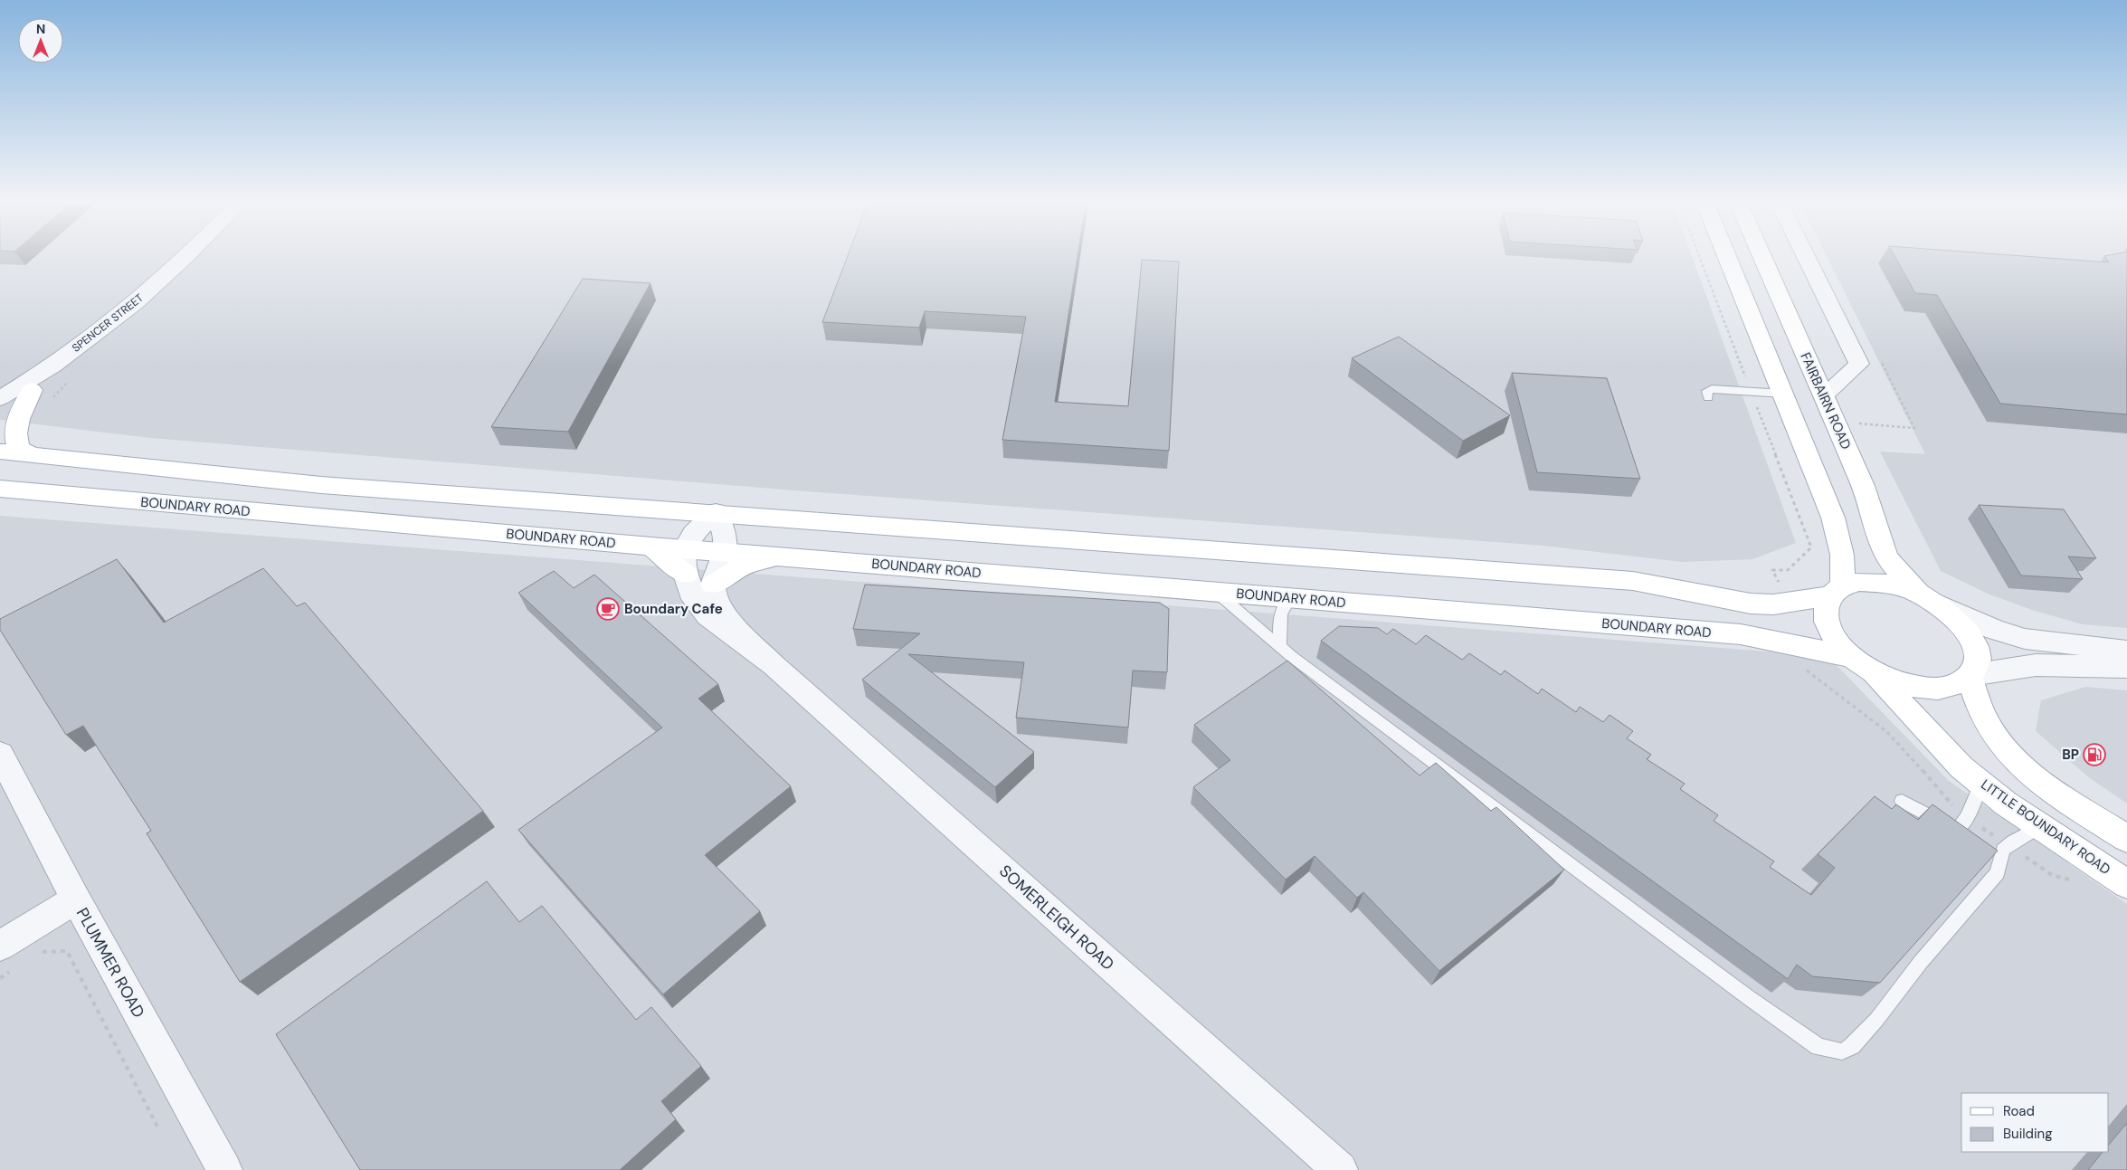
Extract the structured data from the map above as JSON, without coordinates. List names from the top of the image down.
{
  "streets": {
    "main road": ["FAIRBAIRN ROAD", "BOUNDARY ROAD", "LITTLE BOUNDARY ROAD"],
    "street": ["SPENCER STREET", "SOMERLEIGH ROAD", "PLUMMER ROAD"]
  },
  "crossings": [
    ["FAIRBAIRN ROAD", "BOUNDARY ROAD"],
    ["FAIRBAIRN ROAD", "LITTLE BOUNDARY ROAD"],
    ["BOUNDARY ROAD", "LITTLE BOUNDARY ROAD"],
    ["BOUNDARY ROAD", "SOMERLEIGH ROAD"]
  ],
  "places": {
    "cafe": ["Boundary Cafe"],
    "fuel station": ["BP"]
  },
  "legend": ["Road", "Building"],
  "north": "top"
}
